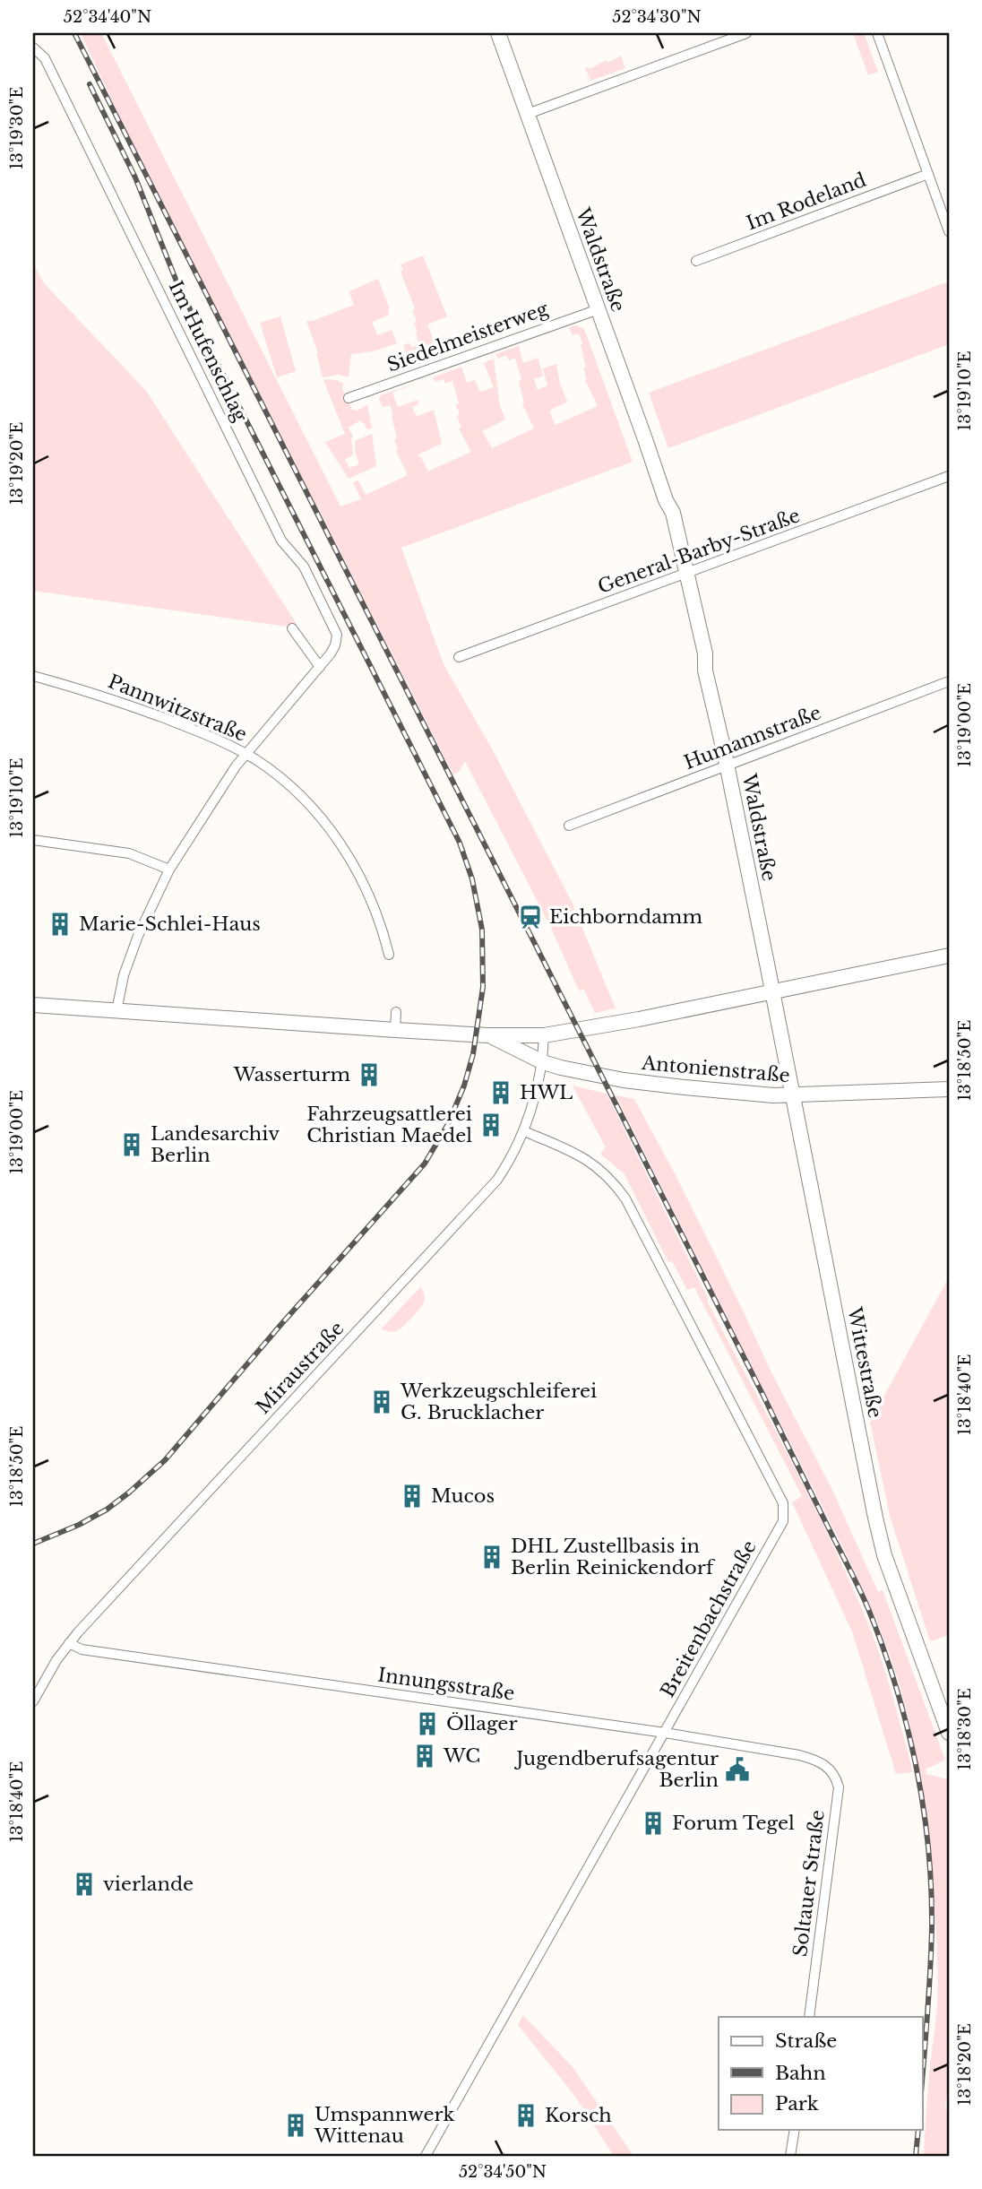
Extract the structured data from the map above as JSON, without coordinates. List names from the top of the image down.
{
  "streets": {
    "main road": ["Waldstraße", "Antonienstraße", "Wittestraße"],
    "street": [
      "Im Rodeland",
      "Siedelmeisterweg",
      "Im Hufenschlag",
      "General-Barby-Straße",
      "Pannwitzstraße",
      "Humannstraße",
      "Miraustraße",
      "Breitenbachstraße",
      "Innungsstraße",
      "Soltauer Straße"
    ]
  },
  "crossings": [
    ["Waldstraße", "Siedelmeisterweg"],
    ["Waldstraße", "General-Barby-Straße"],
    ["Waldstraße", "Humannstraße"],
    ["Waldstraße", "Wittestraße"],
    ["Im Hufenschlag", "Pannwitzstraße"],
    ["Antonienstraße", "Wittestraße"],
    ["Antonienstraße", "Miraustraße"],
    ["Miraustraße", "Breitenbachstraße"],
    ["Miraustraße", "Innungsstraße"],
    ["Breitenbachstraße", "Innungsstraße"],
    ["Innungsstraße", "Soltauer Straße"]
  ],
  "places": {
    "station": ["Eichborndamm"],
    "building": [
      "Marie-Schlei-Haus",
      "Wasserturm",
      "HWL",
      "Fahrzeugsattlerei Christian Maedel",
      "Landesarchiv Berlin",
      "Werkzeugschleiferei G. Brucklacher",
      "Mucos",
      "DHL Zustellbasis in Berlin Reinickendorf",
      "Öllager",
      "WC",
      "Forum Tegel",
      "vierlande",
      "Korsch",
      "Umspannwerk Wittenau"
    ],
    "public building": ["Jugendberufsagentur Berlin"]
  },
  "legend": ["Straße", "Bahn", "Park"],
  "coordinates": [
    "52°34'40\"N",
    "52°34'30\"N",
    "13°19'30\"E",
    "13°19'10\"E",
    "13°19'20\"E",
    "13°19'00\"E",
    "13°18'50\"E",
    "13°18'40\"E",
    "13°18'30\"E",
    "13°18'20\"E",
    "52°34'50\"N"
  ]
}
